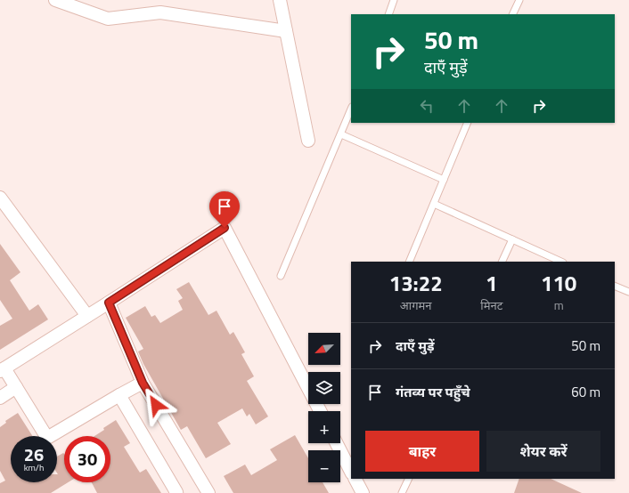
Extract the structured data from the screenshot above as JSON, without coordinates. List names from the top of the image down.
{
  "north": "bottom left",
  "page": {
    "turn": ["50 m", "दाएँ मुड़ें"],
    "eta": [
      "13:22",
      "आगमन",
      "1",
      "मिनट",
      "110",
      "m"
    ],
    "list": [
      {
        "name": "दाएँ मुड़ें",
        "value": "50 m"
      },
      {
        "name": "गंतव्य पर पहुँचे",
        "value": "60 m"
      }
    ],
    "map_buttons": ["+", "−"],
    "buttons": ["बाहर", "शेयर करें"],
    "speed": "26 km/h",
    "limit": "30"
  }
}
